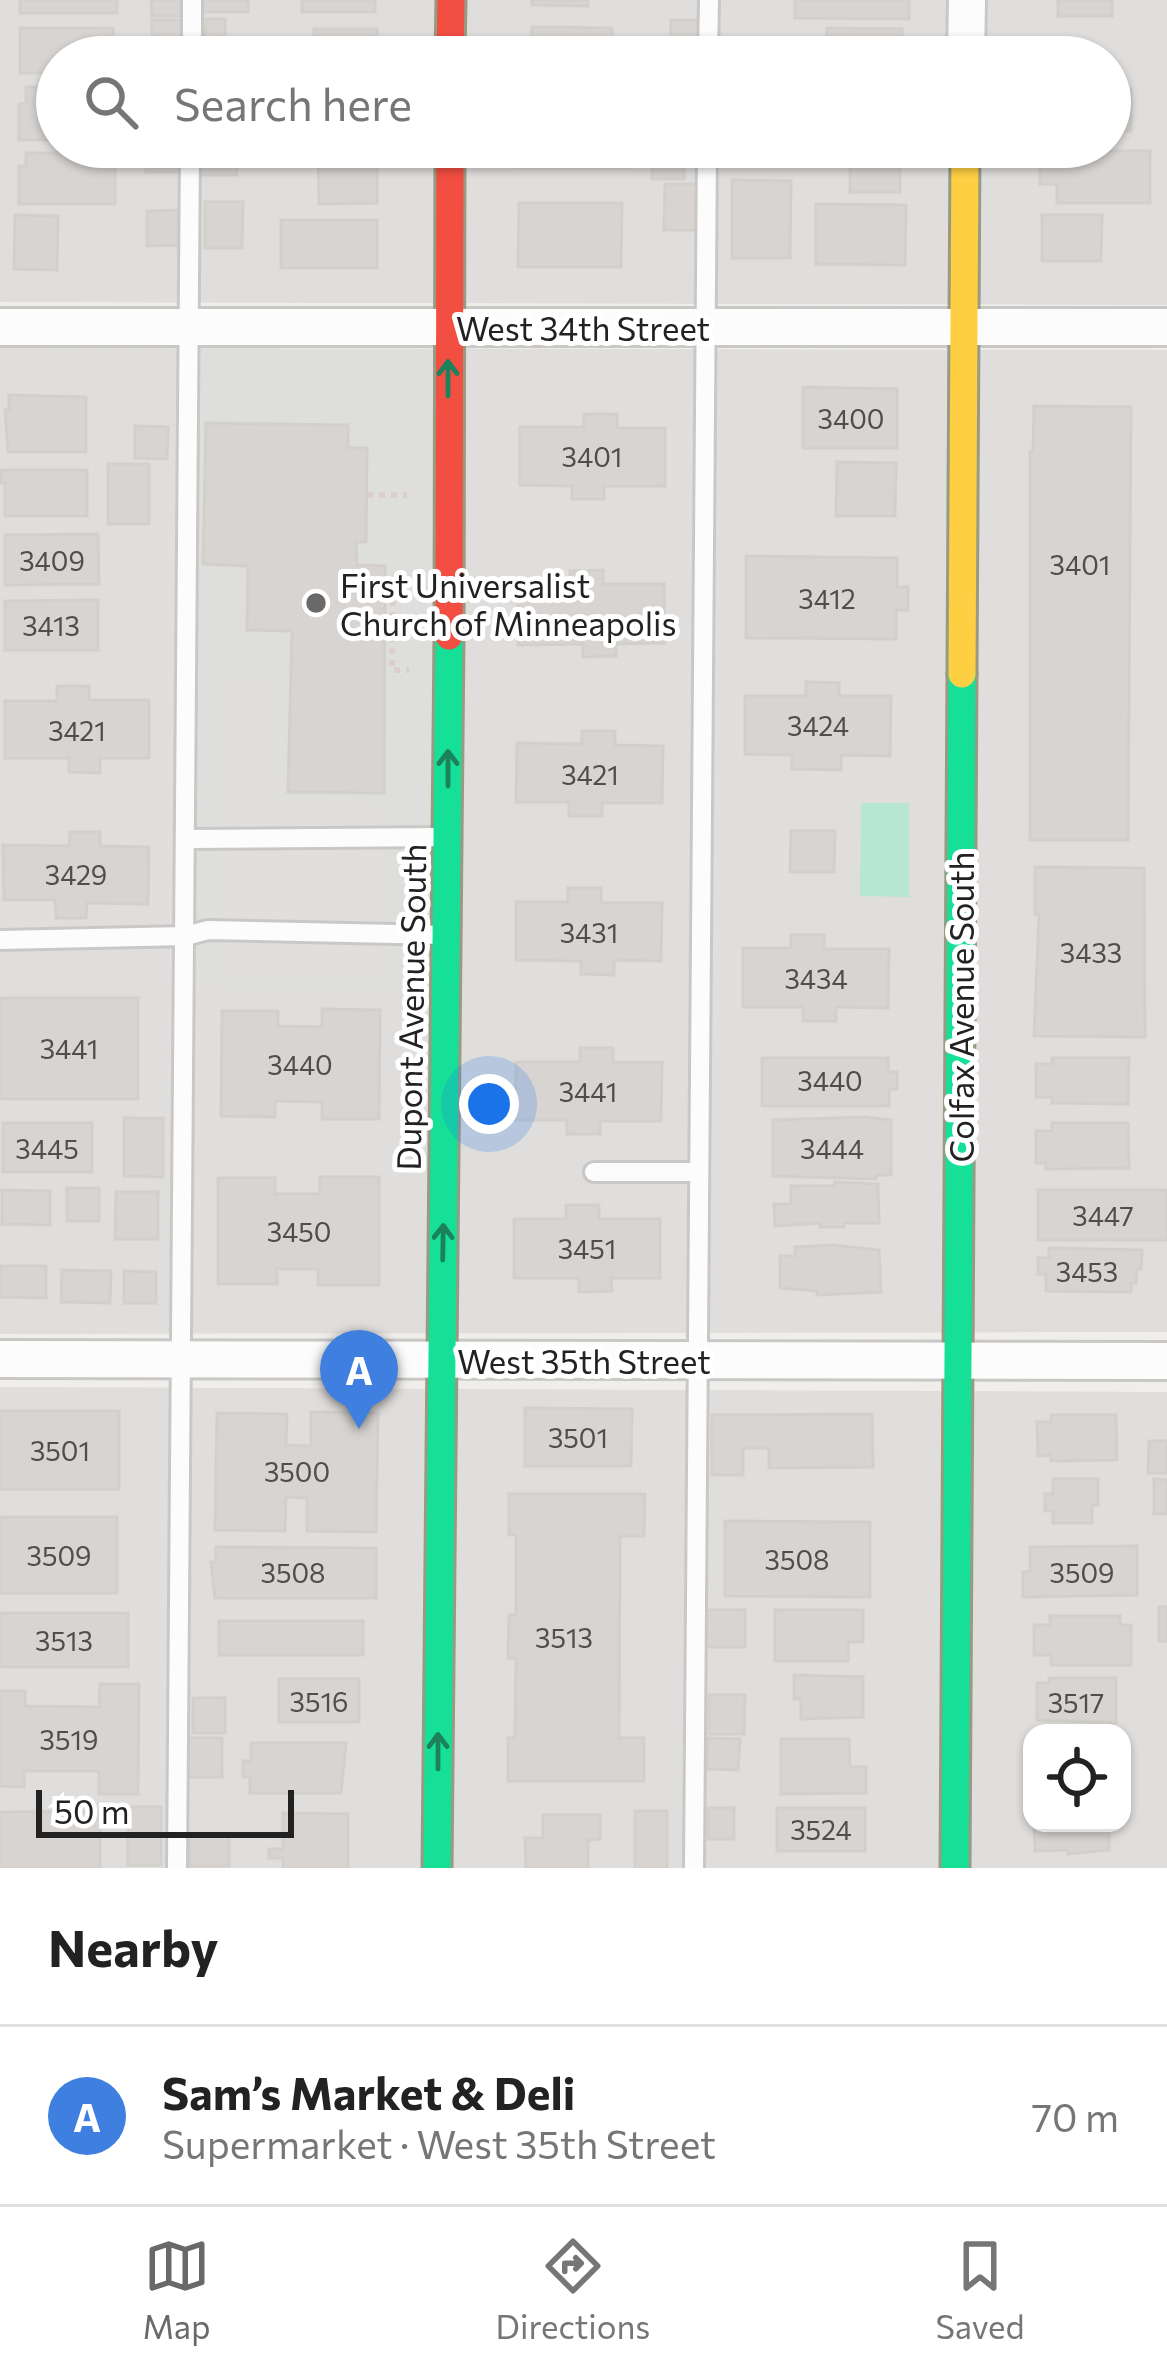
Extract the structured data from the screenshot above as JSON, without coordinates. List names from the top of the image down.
{
  "streets": {
    "street": [
      "West 34th Street",
      "Dupont Avenue South",
      "Colfax Avenue South",
      "West 35th Street"
    ]
  },
  "crossings": [
    ["West 34th Street", "Dupont Avenue South"],
    ["West 34th Street", "Colfax Avenue South"],
    ["Dupont Avenue South", "West 35th Street"],
    ["Colfax Avenue South", "West 35th Street"]
  ],
  "one_way": ["Dupont Avenue South"],
  "places": ["First Universalist Church of Minneapolis"],
  "house_numbers": [
    "3400",
    "3401",
    "3409",
    "3401",
    "3412",
    "3413",
    "3424",
    "3421",
    "3421",
    "3429",
    "3431",
    "3433",
    "3434",
    "3441",
    "3440",
    "3440",
    "3441",
    "3445",
    "3444",
    "3447",
    "3450",
    "3451",
    "3453",
    "3501",
    "3501",
    "3500",
    "3509",
    "3508",
    "3508",
    "3509",
    "3513",
    "3513",
    "3516",
    "3517",
    "3519",
    "3524"
  ],
  "scale_bar": "50 m",
  "page": {
    "search": "Search here",
    "pins": "A",
    "scale": "50 m",
    "heading": "Nearby",
    "list": [
      {
        "mark": "A",
        "name": "Sam’s Market & Deli",
        "note": "Supermarket · West 35th Street",
        "value": "70 m"
      }
    ],
    "nav": ["Map", "Directions", "Saved"]
  }
}
